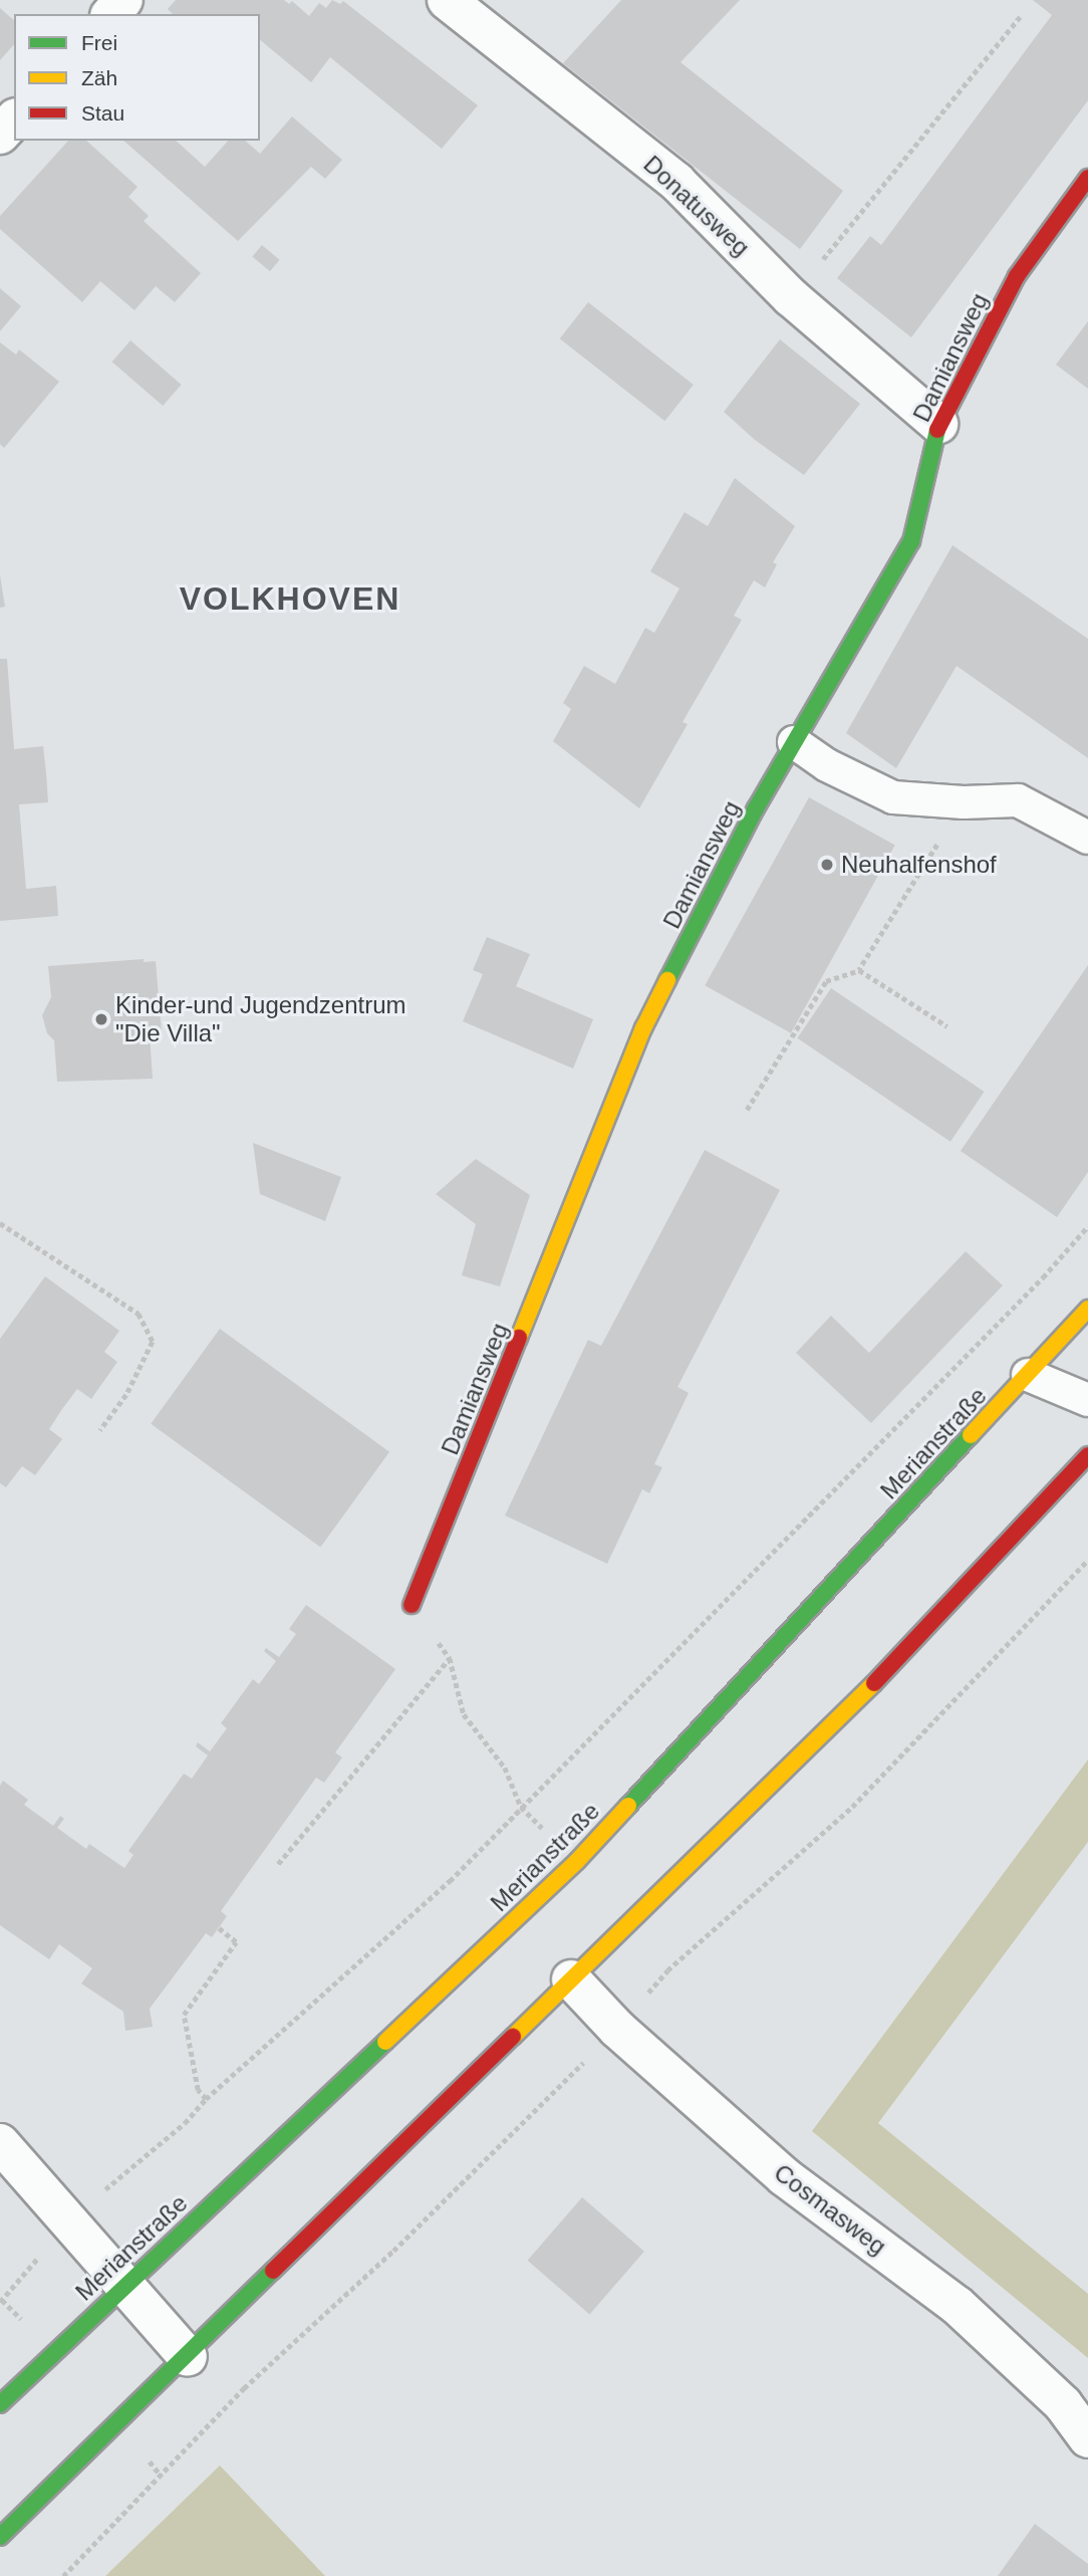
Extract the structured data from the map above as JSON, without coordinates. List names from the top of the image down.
{
  "streets": {
    "street": [
      "Donatusweg",
      "Damiansweg",
      "Merianstraße",
      "Cosmasweg"
    ]
  },
  "crossings": [
    ["Donatusweg", "Damiansweg"]
  ],
  "districts": ["VOLKHOVEN"],
  "places": ["Neuhalfenshof", "Kinder-und Jugendzentrum \"Die Villa\""],
  "legend": ["Frei", "Zäh", "Stau"]
}
